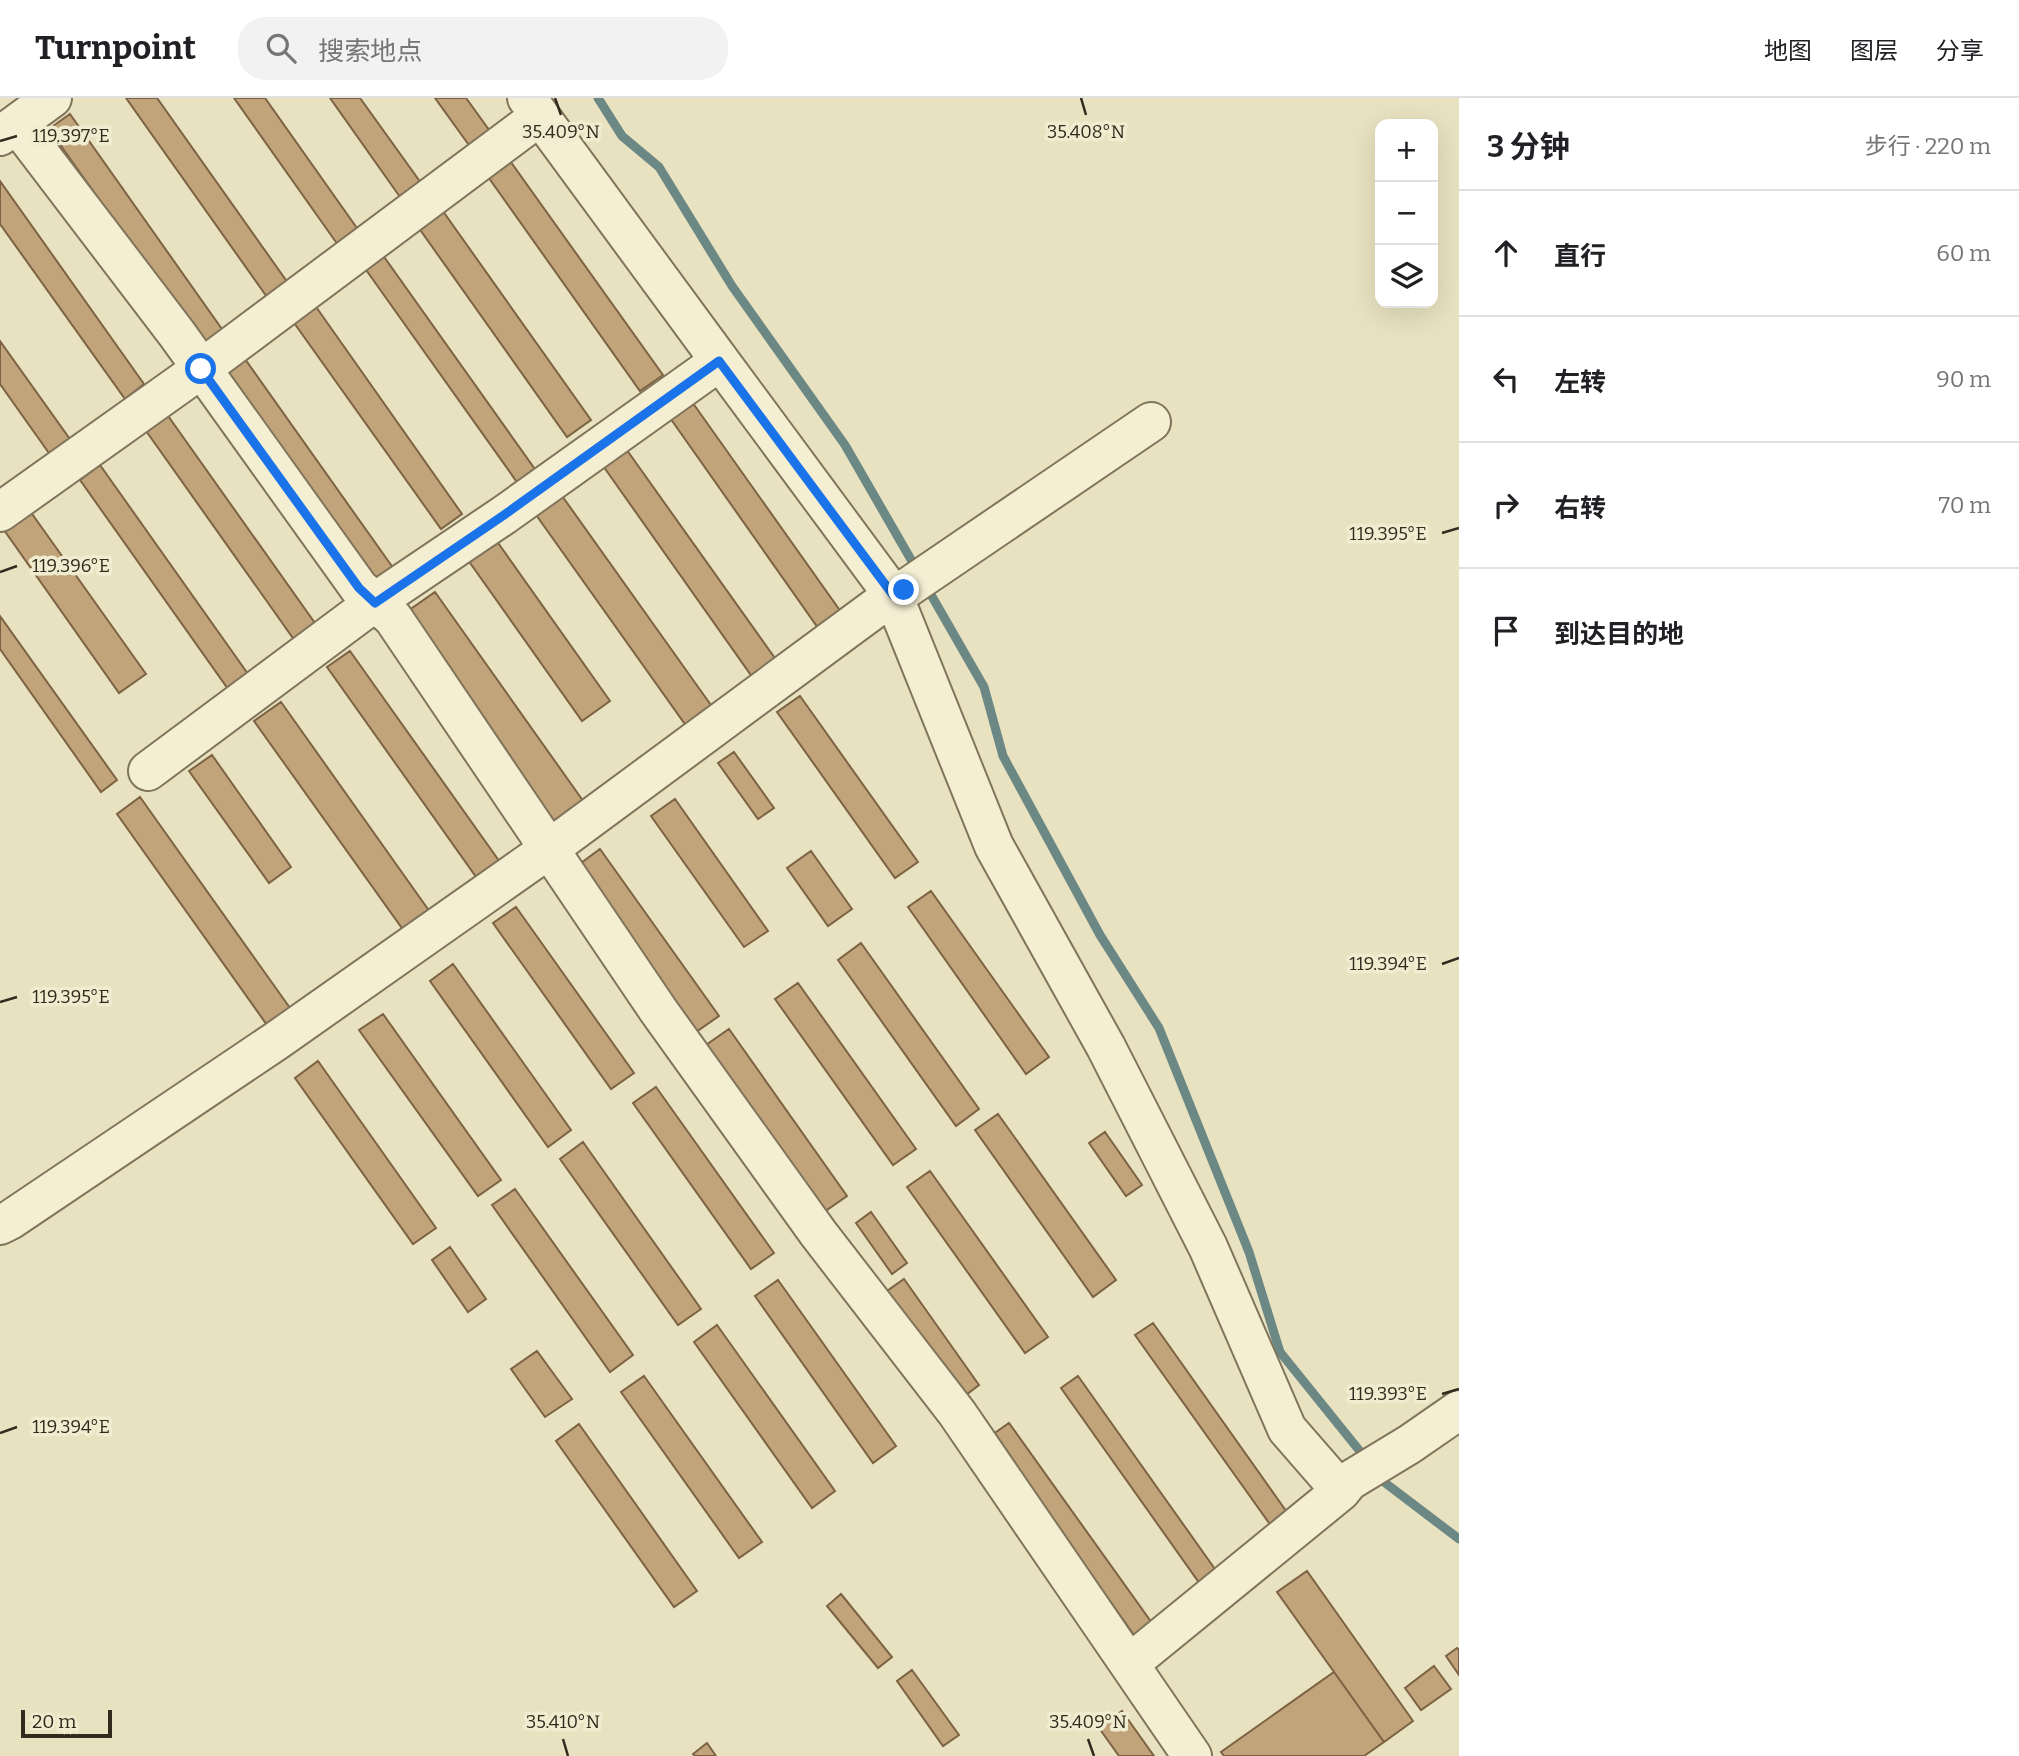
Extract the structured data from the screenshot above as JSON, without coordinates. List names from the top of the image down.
{
  "scale_bar": "20 m",
  "page": {
    "header": "Turnpoint",
    "search": "搜索地点",
    "nav": ["地图", "图层", "分享"],
    "heading": ["3 分钟", "步行 · 220 m"],
    "map_buttons": ["+", "−"],
    "list": [
      ["直行", "60 m"],
      ["左转", "90 m"],
      ["右转", "70 m"],
      "到达目的地"
    ],
    "scale": "20 m"
  },
  "coordinates": [
    "35.409°N",
    "35.408°N",
    "119.397°E",
    "119.395°E",
    "119.396°E",
    "119.394°E",
    "119.393°E",
    "35.410°N"
  ]
}
